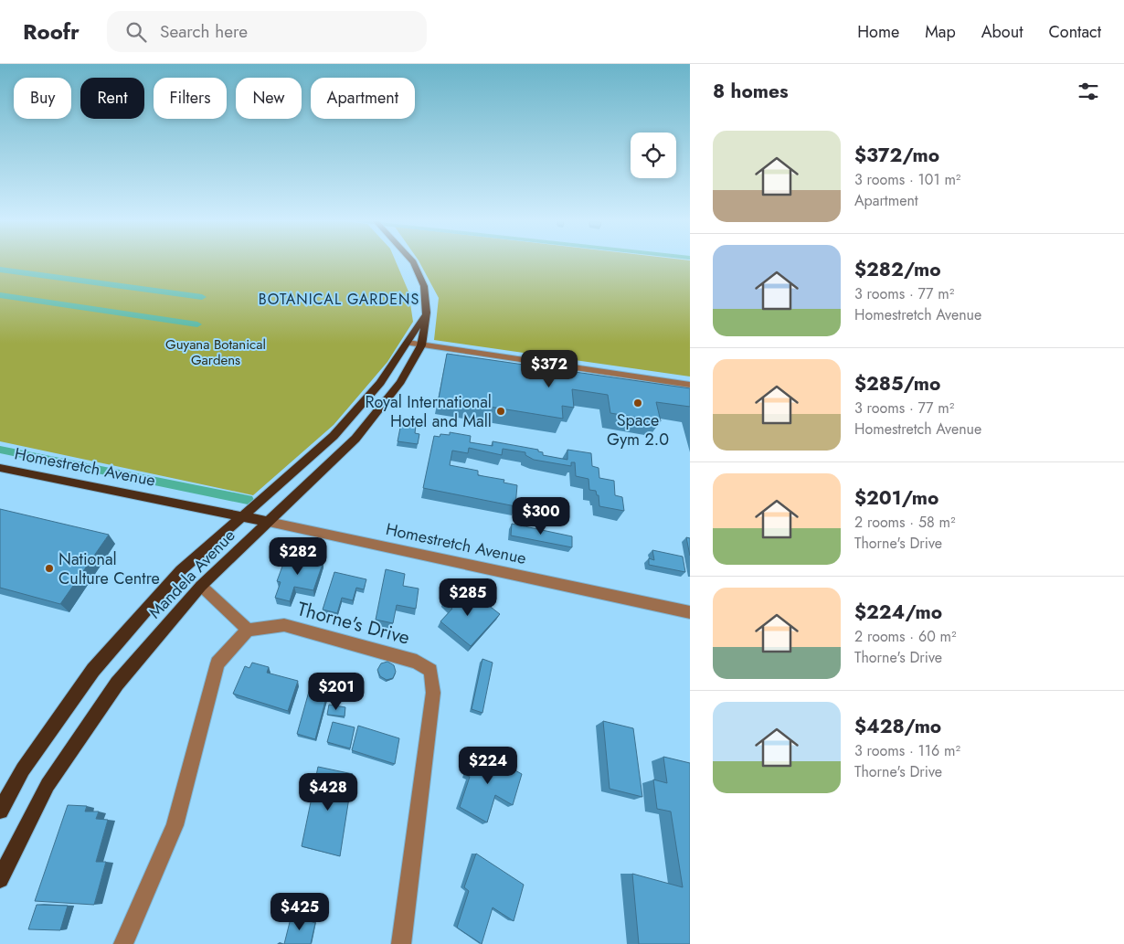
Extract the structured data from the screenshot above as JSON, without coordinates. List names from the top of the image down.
{
  "streets": {
    "main road": ["Homestretch Avenue", "Mandela Avenue"],
    "street": ["Thorne's Drive"]
  },
  "crossings": [
    ["Homestretch Avenue", "Mandela Avenue"]
  ],
  "districts": ["BOTANICAL GARDENS"],
  "parks": ["Guyana Botanical Gardens"],
  "places": ["Space Gym 2.0", "Royal International Hotel and Mall", "National Culture Centre"],
  "page": {
    "header": "Roofr",
    "search": "Search here",
    "nav": [
      "Home",
      "Map",
      "About",
      "Contact"
    ],
    "heading": "8 homes",
    "chip": [
      "Buy",
      "Rent",
      "Filters",
      "New",
      "Apartment"
    ],
    "list": [
      {
        "name": "$372/mo",
        "note": "3 rooms · 101 m² · Apartment"
      },
      {
        "name": "$282/mo",
        "note": "3 rooms · 77 m² · Homestretch Avenue"
      },
      {
        "name": "$285/mo",
        "note": "3 rooms · 77 m² · Homestretch Avenue"
      },
      {
        "name": "$201/mo",
        "note": "2 rooms · 58 m² · Thorne's Drive"
      },
      {
        "name": "$224/mo",
        "note": "2 rooms · 60 m² · Thorne's Drive"
      },
      {
        "name": "$428/mo",
        "note": "3 rooms · 116 m² · Thorne's Drive"
      }
    ],
    "price": [
      "$372",
      "$300",
      "$282",
      "$285",
      "$201",
      "$224",
      "$428",
      "$425"
    ]
  }
}
